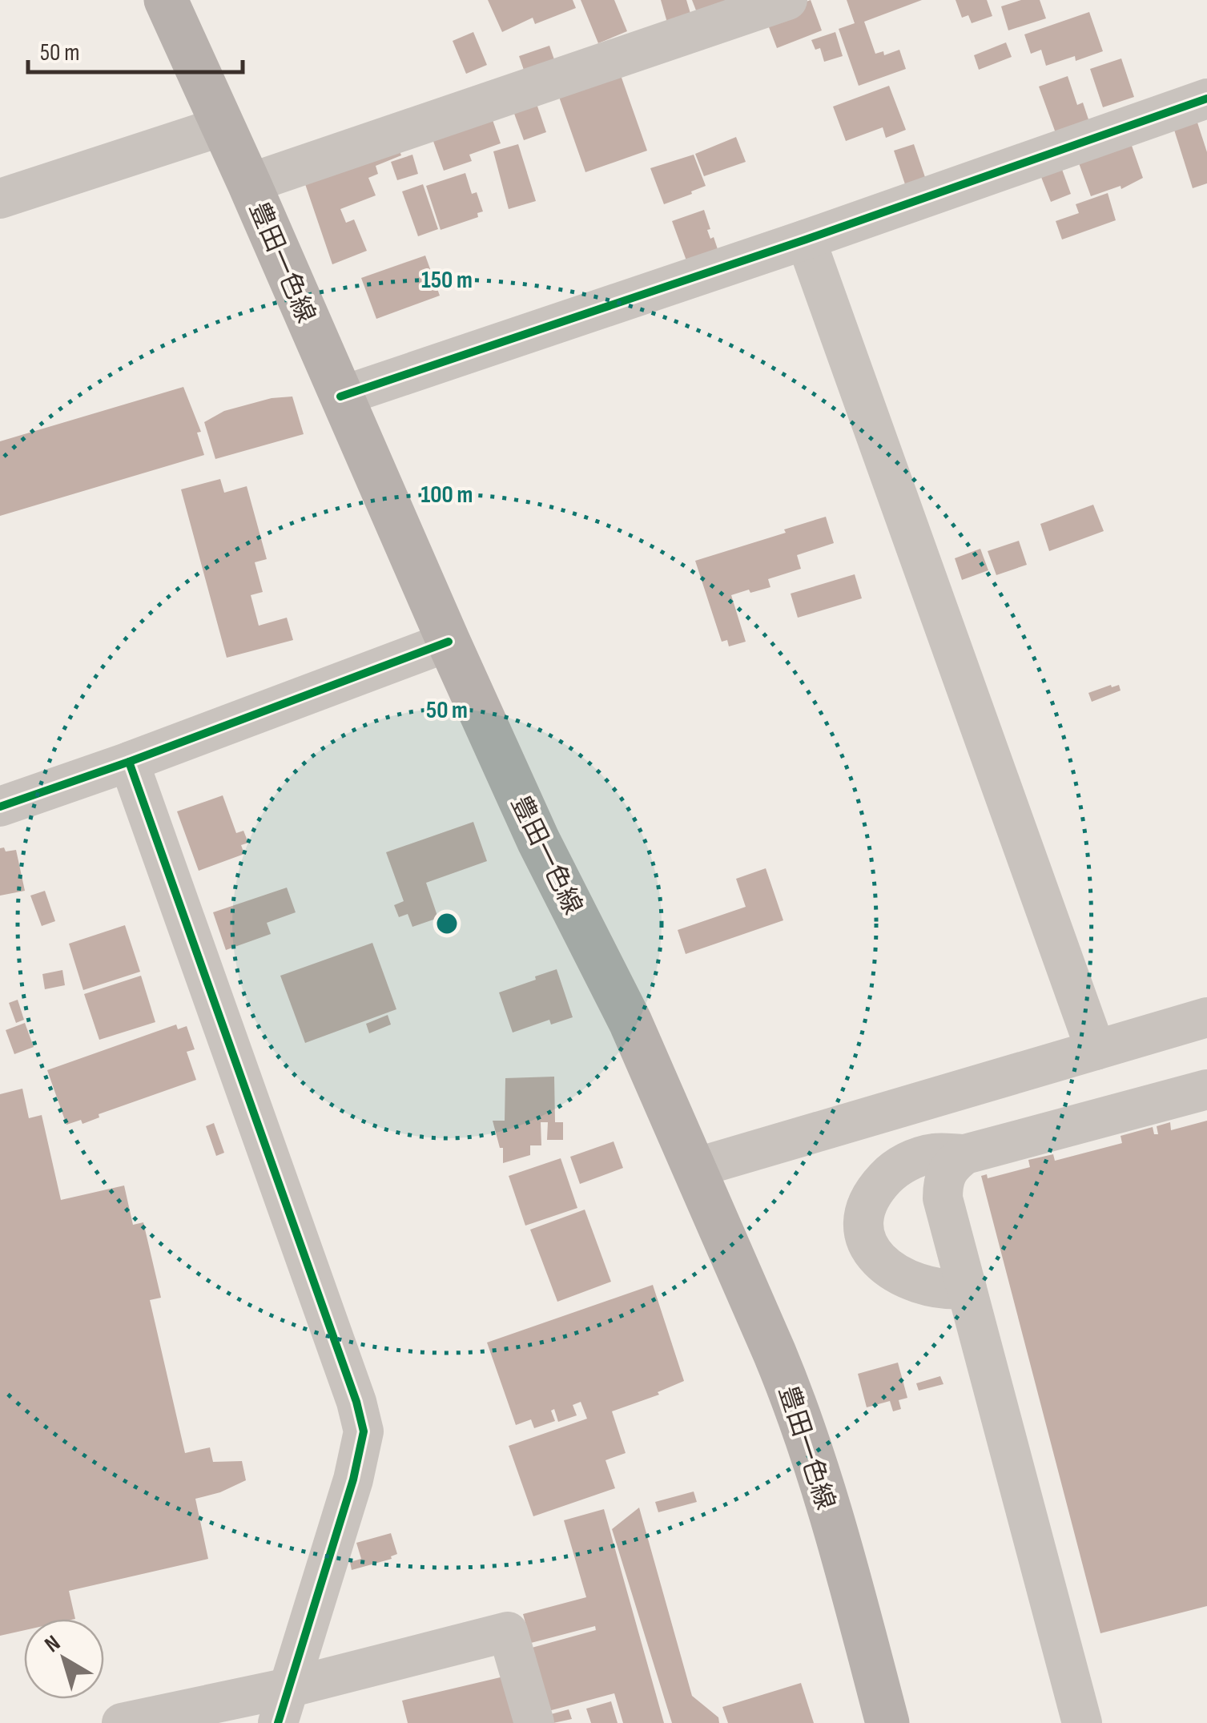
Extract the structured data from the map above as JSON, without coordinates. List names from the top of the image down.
{
  "streets": {
    "main road": ["豊田一色線"]
  },
  "scale_bar": "50 m",
  "north": "top left",
  "rings": ["150 m", "100 m", "50 m"]
}
